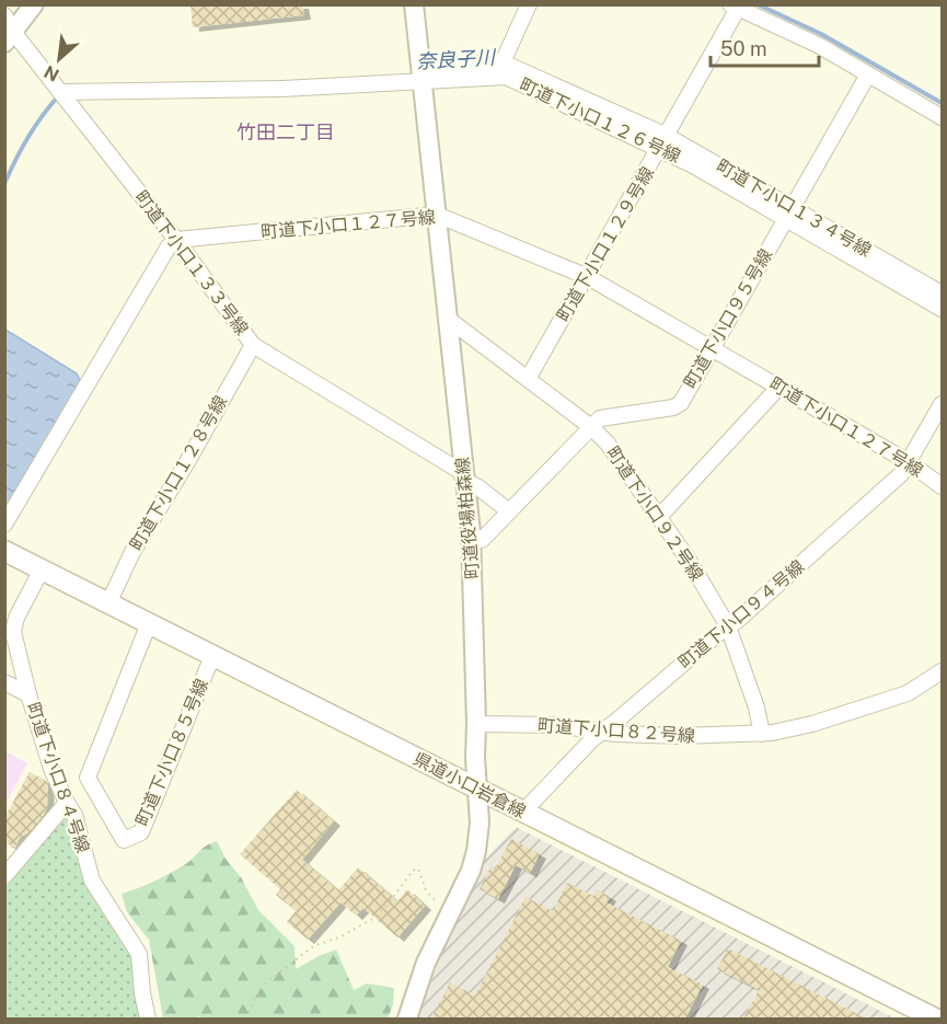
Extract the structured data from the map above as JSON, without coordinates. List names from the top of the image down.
{
  "streets": {
    "main road": ["県道小口岩倉線"],
    "street": [
      "町道下小口１２６号線",
      "町道下小口１３４号線",
      "町道下小口１２７号線",
      "町道下小口１２９号線",
      "町道下小口１３３号線",
      "町道下小口９５号線",
      "町道下小口１２８号線",
      "町道下小口９２号線",
      "町道役場柏森線",
      "町道下小口９４号線",
      "町道下小口８２号線",
      "町道下小口８５号線",
      "町道下小口８４号線"
    ]
  },
  "crossings": [
    ["町道下小口１２６号線", "町道下小口１３４号線"],
    ["町道下小口１２６号線", "町道下小口１２９号線"],
    ["町道下小口１２６号線", "町道下小口１３３号線"],
    ["町道下小口１２６号線", "町道役場柏森線"],
    ["町道下小口１３４号線", "町道下小口１２９号線"],
    ["町道下小口１３４号線", "町道下小口９５号線"],
    ["町道下小口１３４号線", "町道役場柏森線"],
    ["町道下小口１２７号線", "町道下小口１２９号線"],
    ["町道下小口１２７号線", "町道下小口１３３号線"],
    ["町道下小口１２７号線", "町道下小口９５号線"],
    ["町道下小口１２７号線", "町道役場柏森線"],
    ["町道下小口１２７号線", "町道下小口９４号線"],
    ["町道下小口１２９号線", "町道下小口９２号線"],
    ["町道下小口１３３号線", "町道下小口９５号線"],
    ["町道下小口１３３号線", "町道下小口１２８号線"],
    ["町道下小口１３３号線", "町道役場柏森線"],
    ["町道下小口９５号線", "町道下小口９２号線"],
    ["町道下小口９５号線", "町道役場柏森線"],
    ["町道下小口１２８号線", "県道小口岩倉線"],
    ["町道下小口９２号線", "町道役場柏森線"],
    ["町道下小口９２号線", "町道下小口９４号線"],
    ["町道下小口９２号線", "町道下小口８２号線"],
    ["町道役場柏森線", "町道下小口８２号線"],
    ["町道役場柏森線", "県道小口岩倉線"],
    ["町道下小口９４号線", "町道下小口８２号線"],
    ["町道下小口９４号線", "県道小口岩倉線"],
    ["町道下小口８５号線", "県道小口岩倉線"],
    ["町道下小口８４号線", "県道小口岩倉線"]
  ],
  "districts": ["竹田二丁目"],
  "water": ["奈良子川"],
  "scale_bar": "50 m",
  "north": "bottom left"
}
